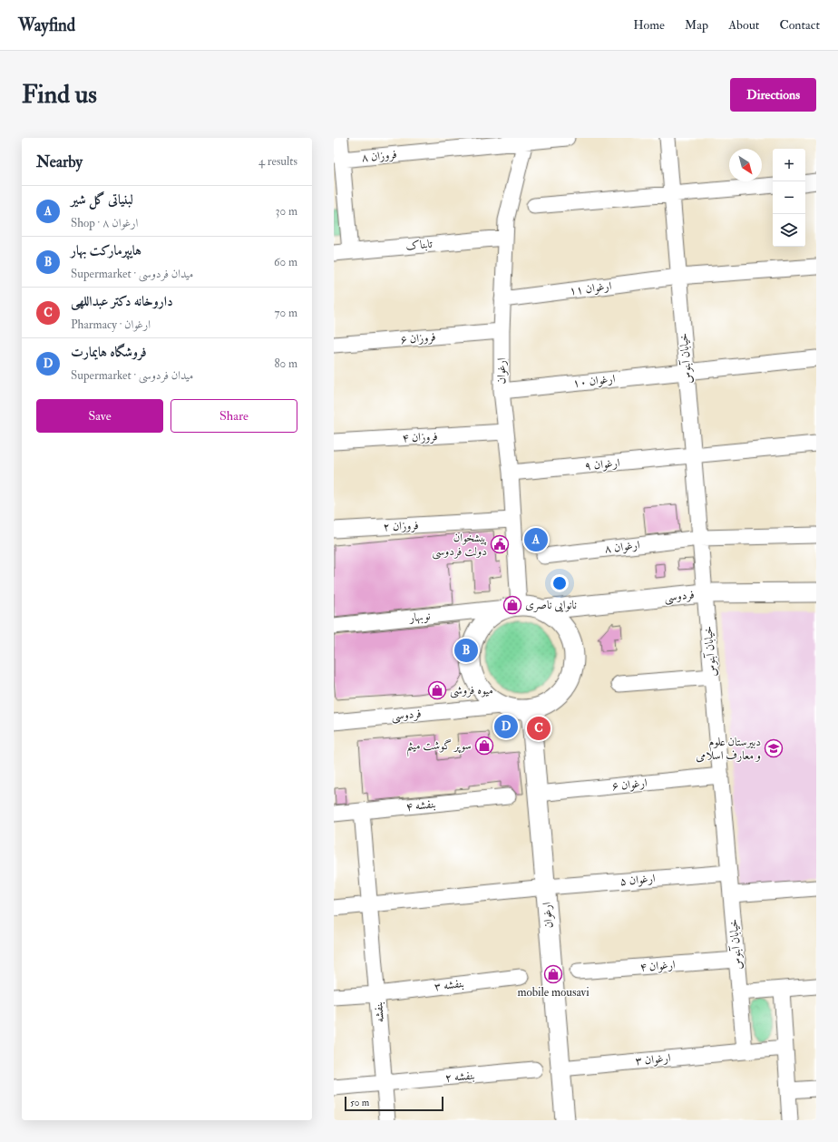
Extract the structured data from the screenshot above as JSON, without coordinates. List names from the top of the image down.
{
  "streets": {
    "main road": ["ارغوان", "فردوسی"],
    "street": [
      "فروزان ۸",
      "تابناک",
      "ارغوان ۱۱",
      "فروزان ۶",
      "خیابان آبنوس",
      "ارغوان ۱۰",
      "فروزان ۴",
      "ارغوان ۹",
      "فروزان ۲",
      "ارغوان ۸",
      "نوبهار",
      "ارغوان ۶",
      "بنفشه ۴",
      "ارغوان ۵",
      "ارغوان ۴",
      "بنفشه ۳",
      "بنفشه",
      "ارغوان ۳",
      "بنفشه ۲"
    ]
  },
  "crossings": [
    ["فروزان ۸", "ارغوان"],
    ["تابناک", "ارغوان"],
    ["ارغوان ۱۱", "خیابان آبنوس"],
    ["ارغوان ۱۱", "ارغوان"],
    ["فروزان ۶", "ارغوان"],
    ["خیابان آبنوس", "ارغوان ۱۰"],
    ["خیابان آبنوس", "ارغوان ۹"],
    ["خیابان آبنوس", "ارغوان ۸"],
    ["خیابان آبنوس", "فردوسی"],
    ["خیابان آبنوس", "ارغوان ۶"],
    ["خیابان آبنوس", "ارغوان ۵"],
    ["خیابان آبنوس", "ارغوان ۴"],
    ["خیابان آبنوس", "ارغوان ۳"],
    ["ارغوان", "ارغوان ۱۰"],
    ["ارغوان", "فروزان ۴"],
    ["ارغوان", "ارغوان ۹"],
    ["ارغوان", "فروزان ۲"],
    ["ارغوان", "فردوسی"],
    ["ارغوان", "نوبهار"],
    ["ارغوان", "ارغوان ۶"],
    ["ارغوان", "ارغوان ۵"],
    ["ارغوان", "ارغوان ۳"],
    ["فردوسی", "نوبهار"],
    ["بنفشه ۴", "بنفشه"],
    ["بنفشه ۳", "بنفشه"],
    ["بنفشه", "بنفشه ۲"]
  ],
  "places": {
    "public building": ["پیشخوان دولت فردوسی"],
    "shop": [
      "نانوایی ناصری",
      "میوه فروشی",
      "سوپر گوشت میثم",
      "mobile mousavi"
    ],
    "school or university": ["دبیرستان علوم و معارف اسلامی"]
  },
  "scale_bar": "50 m",
  "north": "bottom right",
  "page": {
    "header": "Wayfind",
    "nav": [
      "Home",
      "Map",
      "About",
      "Contact"
    ],
    "buttons": [
      "Directions",
      ["Save", "Share"]
    ],
    "title": "Find us",
    "heading": ["Nearby", "4 results"],
    "map_buttons": ["+", "−"],
    "list": [
      {
        "mark": "A",
        "name": "لبنیاتی گل شیر",
        "note": "Shop · ارغوان ۸",
        "value": "30 m"
      },
      {
        "mark": "B",
        "name": "هایپرمارکت بهار",
        "note": "Supermarket · میدان فردوسی",
        "value": "60 m"
      },
      {
        "mark": "C",
        "name": "داروخانه دکتر عبداللهی",
        "note": "Pharmacy · ارغوان",
        "value": "70 m"
      },
      {
        "mark": "D",
        "name": "فروشگاه هایمارت",
        "note": "Supermarket · میدان فردوسی",
        "value": "80 m"
      }
    ],
    "pins": [
      "A",
      "B",
      "D",
      "C"
    ],
    "scale": "50 m"
  }
}
